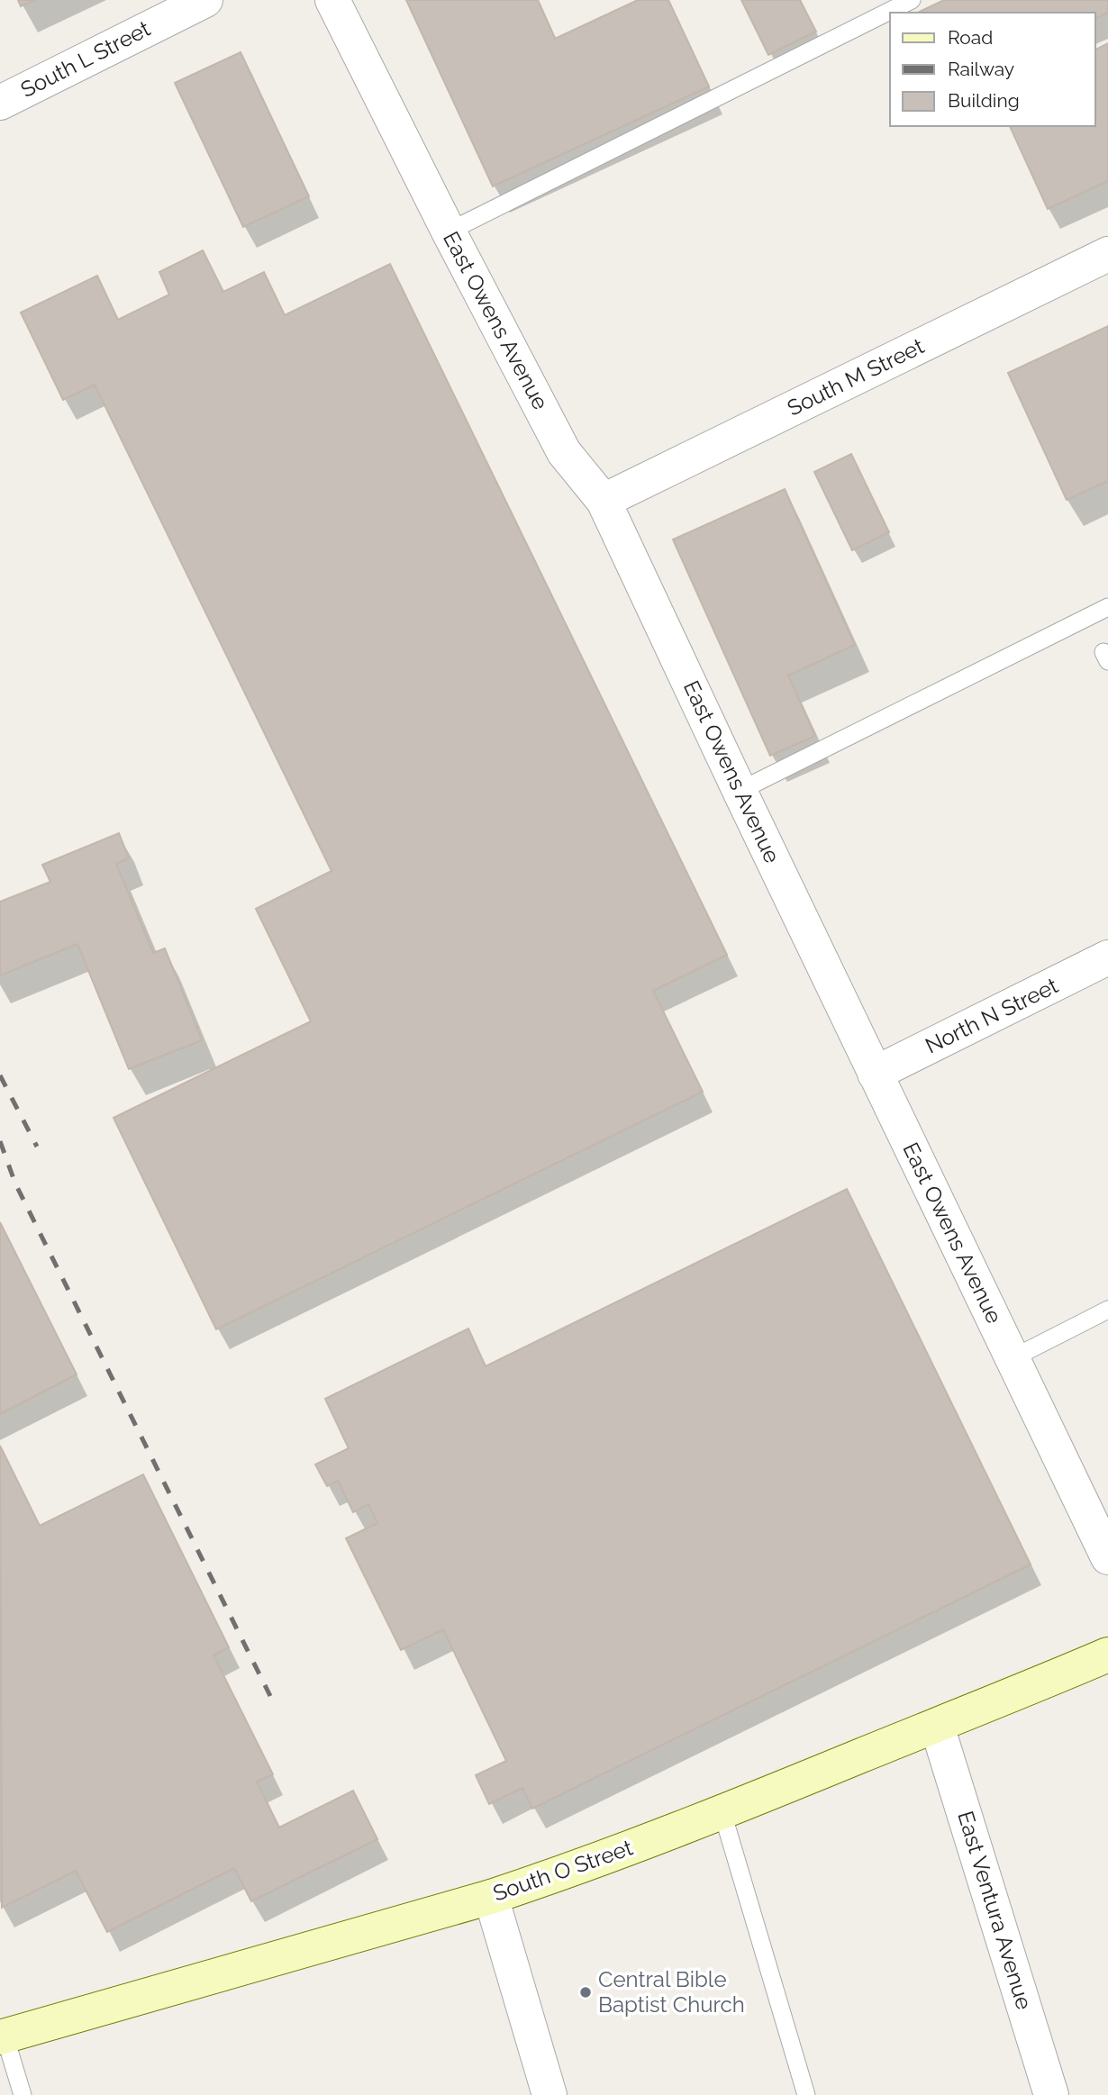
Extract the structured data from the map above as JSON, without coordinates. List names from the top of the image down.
{
  "streets": {
    "main road": ["South O Street"],
    "street": [
      "South L Street",
      "East Owens Avenue",
      "South M Street",
      "North N Street",
      "East Ventura Avenue"
    ]
  },
  "crossings": [
    ["East Owens Avenue", "South M Street"],
    ["East Owens Avenue", "North N Street"],
    ["South O Street", "East Ventura Avenue"]
  ],
  "places": ["Central Bible Baptist Church"],
  "legend": ["Road", "Railway", "Building"]
}
